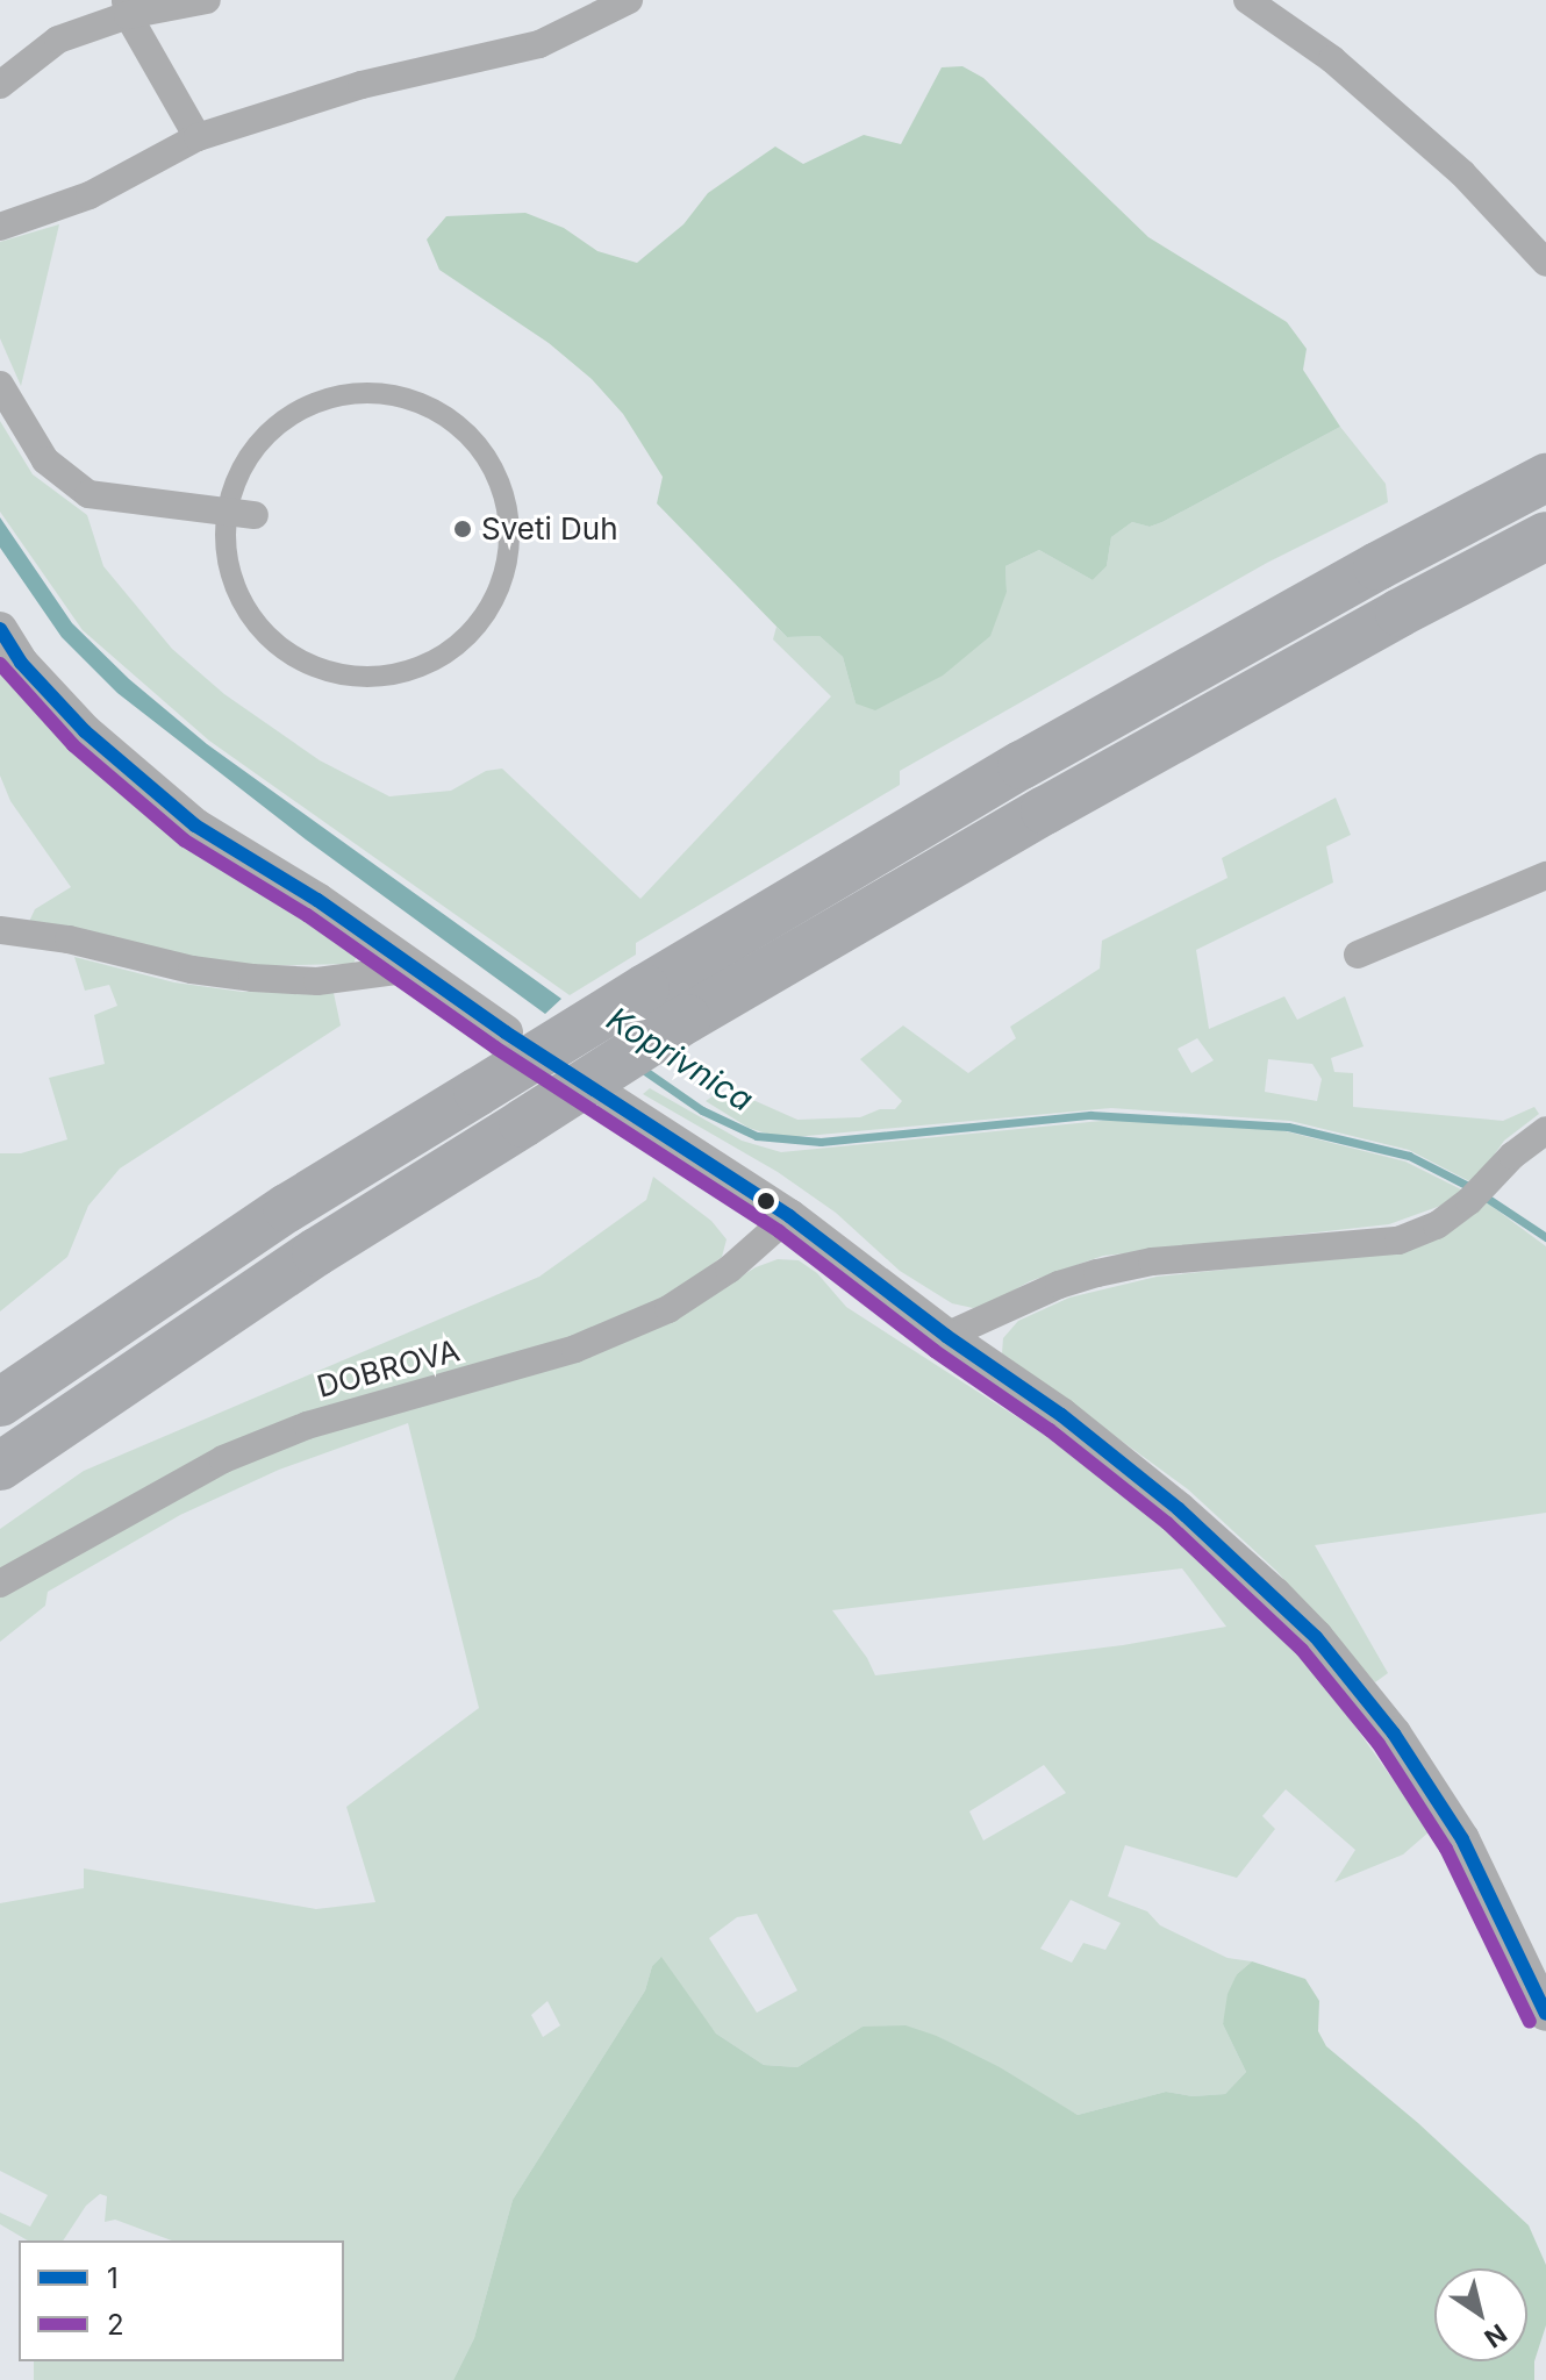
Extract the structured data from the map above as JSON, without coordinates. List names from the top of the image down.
{
  "streets": {
    "street": ["DOBROVA"]
  },
  "water": ["Koprivnica"],
  "places": ["Sveti Duh"],
  "lines": ["transit line 1", "transit line 2"],
  "legend": ["1", "2"],
  "north": "bottom right"
}
